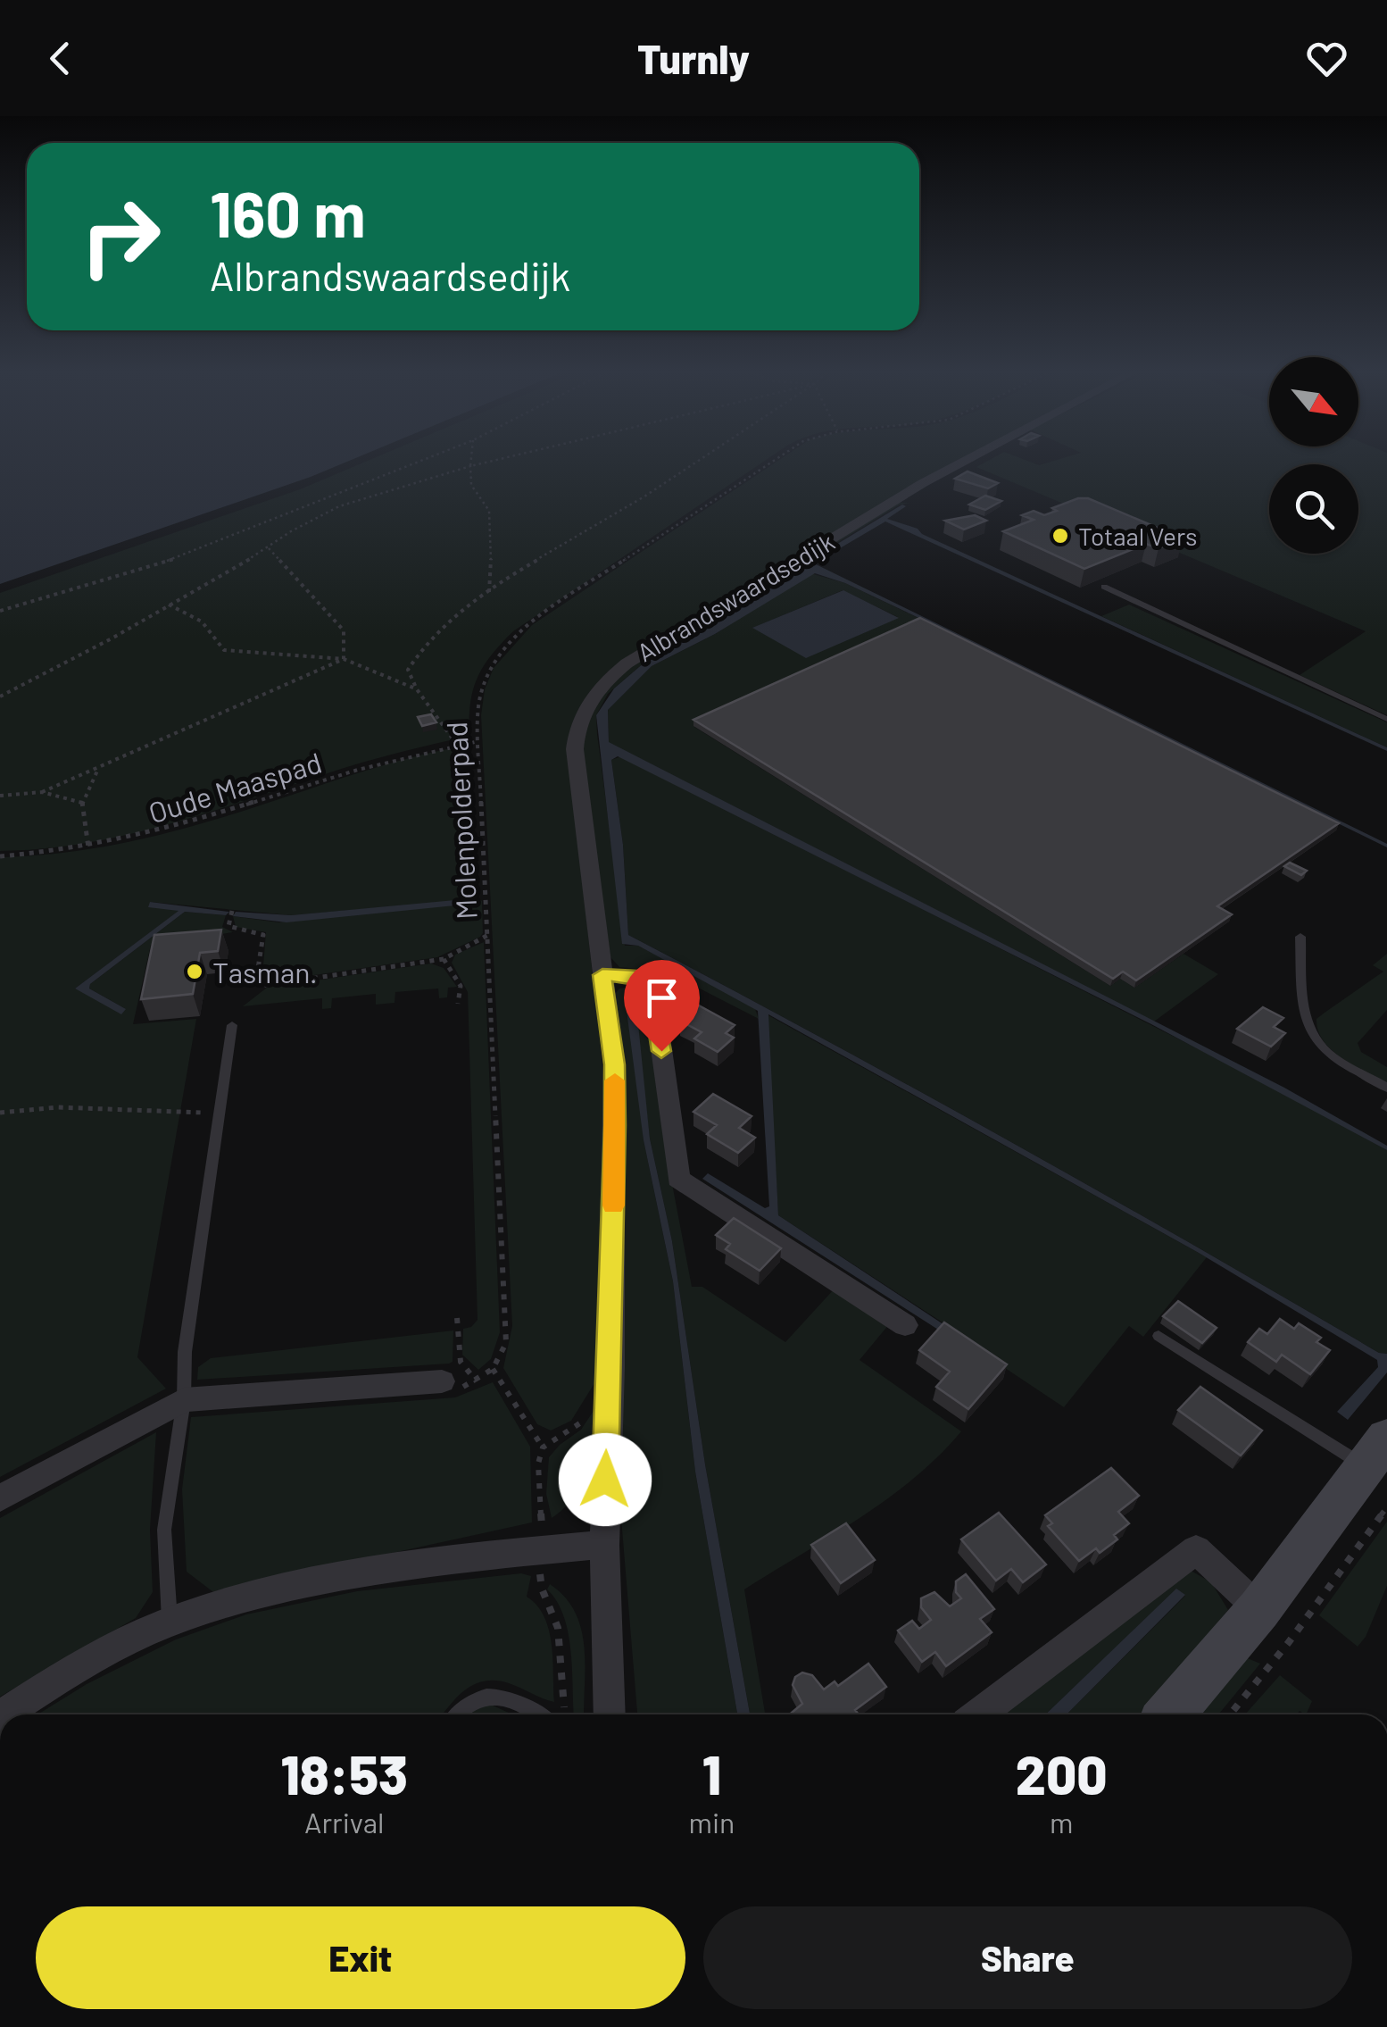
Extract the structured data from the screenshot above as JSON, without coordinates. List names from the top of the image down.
{
  "streets": {
    "street": ["Albrandswaardsedijk"],
    "path": ["Oude Maaspad", "Molenpolderpad"]
  },
  "crossings": [
    ["Oude Maaspad", "Molenpolderpad"]
  ],
  "places": ["Totaal Vers", "Tasman."],
  "north": "bottom right",
  "page": {
    "header": "Turnly",
    "turn": ["160 m", "Albrandswaardsedijk"],
    "eta": [
      "18:53",
      "Arrival",
      "1",
      "min",
      "200",
      "m"
    ],
    "buttons": ["Exit", "Share"]
  }
}
